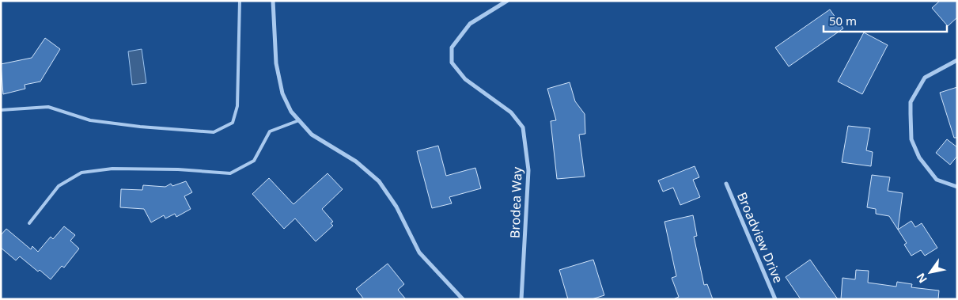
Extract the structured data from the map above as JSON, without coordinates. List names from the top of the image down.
{
  "streets": {
    "street": ["Brodea Way", "Broadview Drive"]
  },
  "scale_bar": "50 m",
  "north": "bottom left"
}
